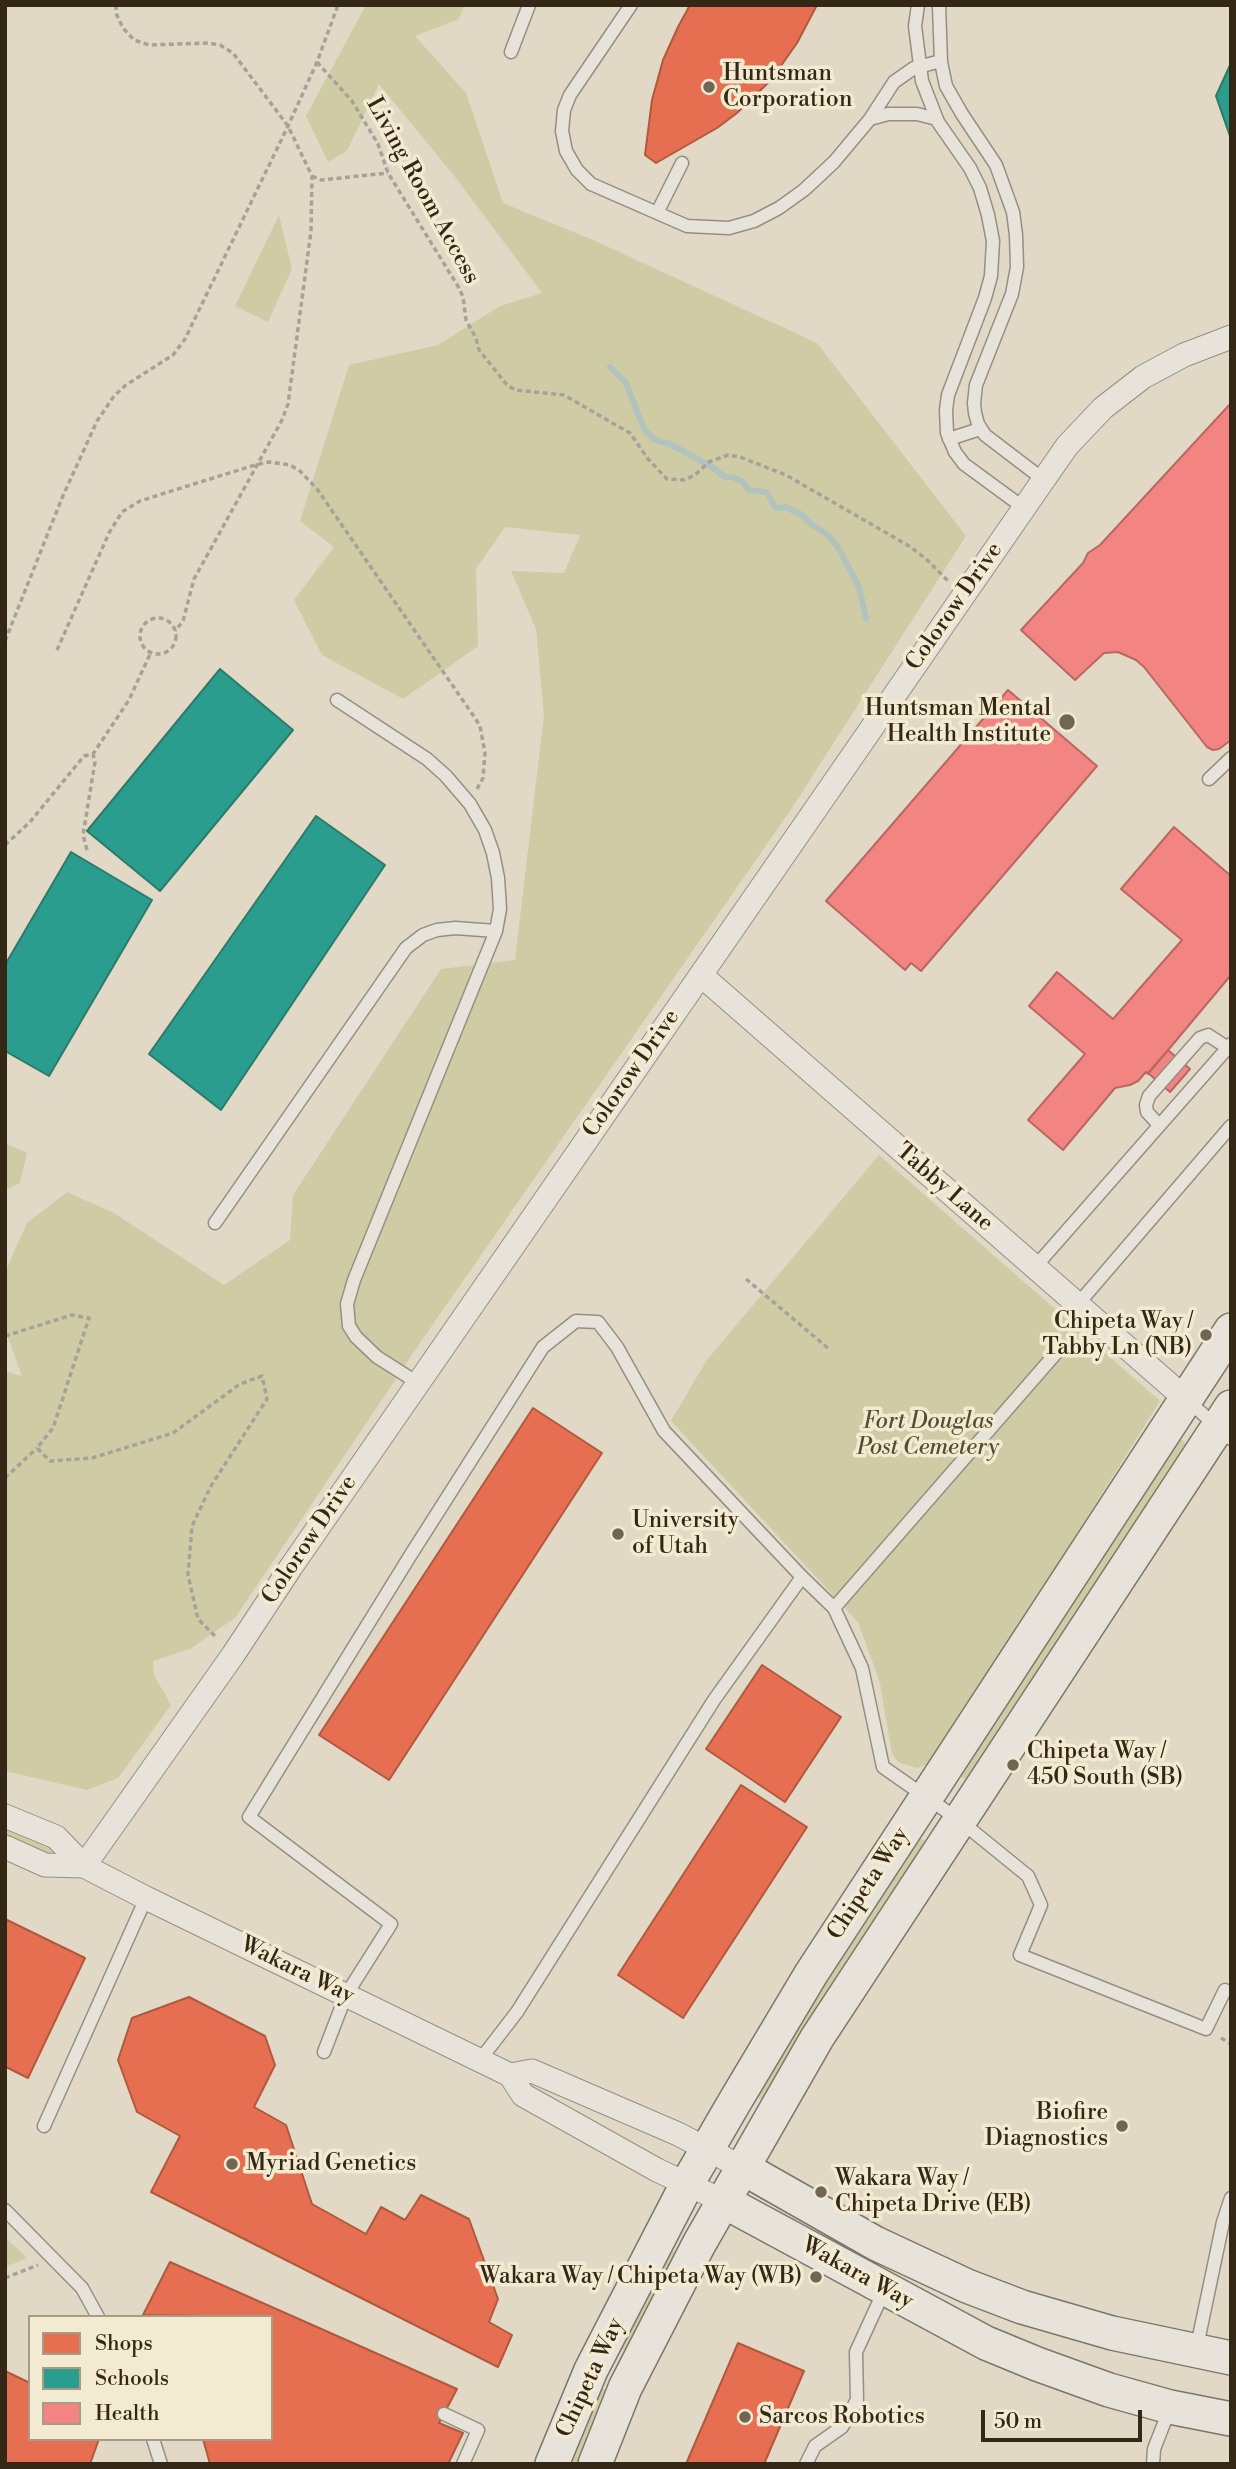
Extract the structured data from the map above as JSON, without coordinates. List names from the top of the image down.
{
  "streets": {
    "street": [
      "Colorow Drive",
      "Tabby Lane",
      "Chipeta Way",
      "Wakara Way"
    ],
    "path": ["Living Room Access"]
  },
  "crossings": [
    ["Living Room Access", "Colorow Drive"],
    ["Colorow Drive", "Tabby Lane"],
    ["Colorow Drive", "Wakara Way"],
    ["Tabby Lane", "Chipeta Way"],
    ["Chipeta Way", "Wakara Way"]
  ],
  "parks": ["Fort Douglas Post Cemetery"],
  "places": [
    "Huntsman Corporation",
    "Huntsman Mental Health Institute",
    "Chipeta Way / Tabby Ln (NB)",
    "University of Utah",
    "Chipeta Way / 450 South (SB)",
    "Biofire Diagnostics",
    "Myriad Genetics",
    "Wakara Way / Chipeta Drive (EB)",
    "Wakara Way / Chipeta Way (WB)",
    "Sarcos Robotics"
  ],
  "legend": ["Shops", "Schools", "Health"],
  "scale_bar": "50 m"
}
